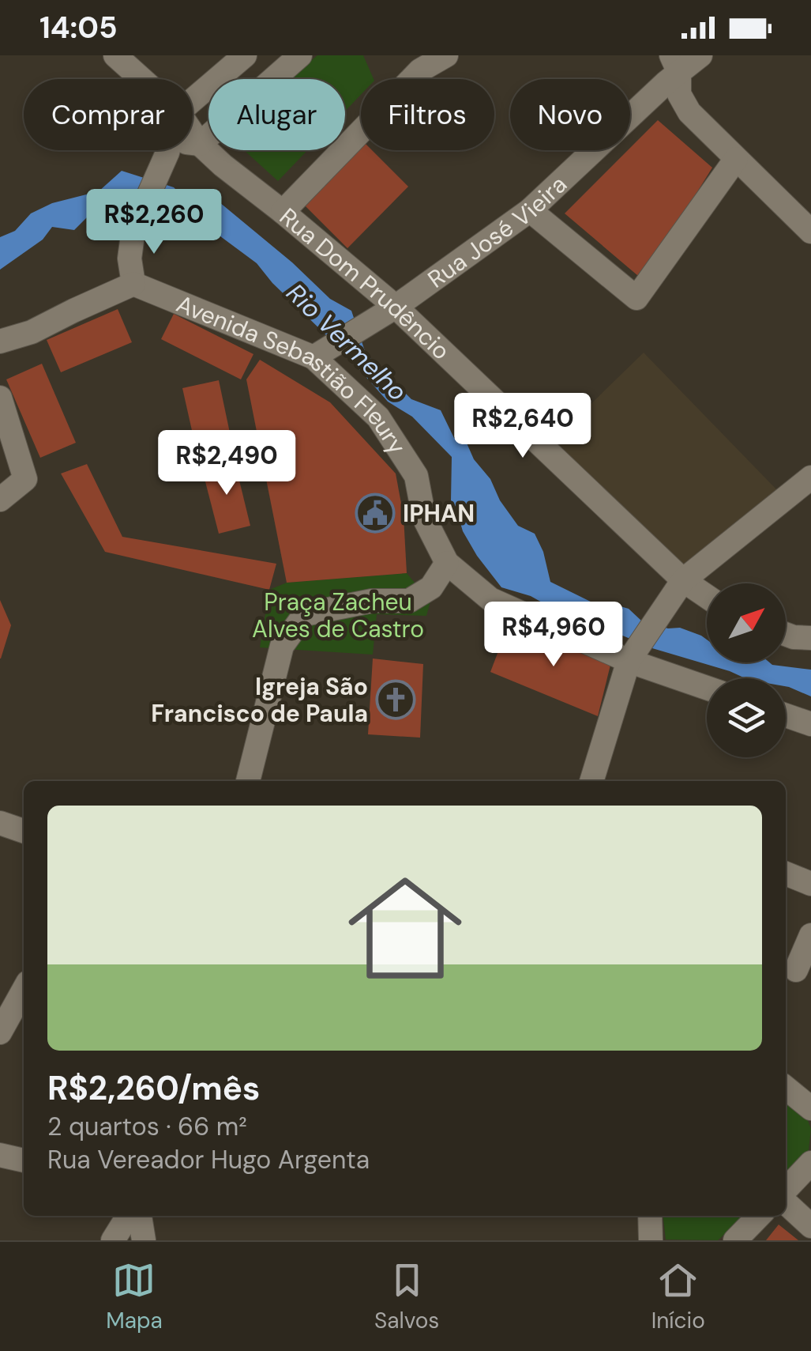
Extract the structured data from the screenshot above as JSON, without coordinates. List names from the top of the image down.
{
  "streets": {
    "street": ["Rua José Vieira", "Rua Dom Prudêncio", "Avenida Sebastião Fleury"]
  },
  "crossings": [
    ["Rua José Vieira", "Rua Dom Prudêncio"],
    ["Rua José Vieira", "Avenida Sebastião Fleury"]
  ],
  "water": ["Rio Vermelho"],
  "parks": ["Praça Zacheu Alves de Castro"],
  "places": {
    "public building": ["IPHAN"],
    "church": ["Igreja São Francisco de Paula"]
  },
  "north": "top right",
  "page": {
    "status": "14:05",
    "chip": [
      "Comprar",
      "Alugar",
      "Filtros",
      "Novo"
    ],
    "price": [
      "R$2,260",
      "R$2,640",
      "R$2,490",
      "R$4,960"
    ],
    "list": [
      {
        "name": "R$2,260/mês",
        "note": "2 quartos · 66 m² · Rua Vereador Hugo Argenta"
      }
    ],
    "tabs": ["Mapa", "Salvos", "Início"]
  }
}
